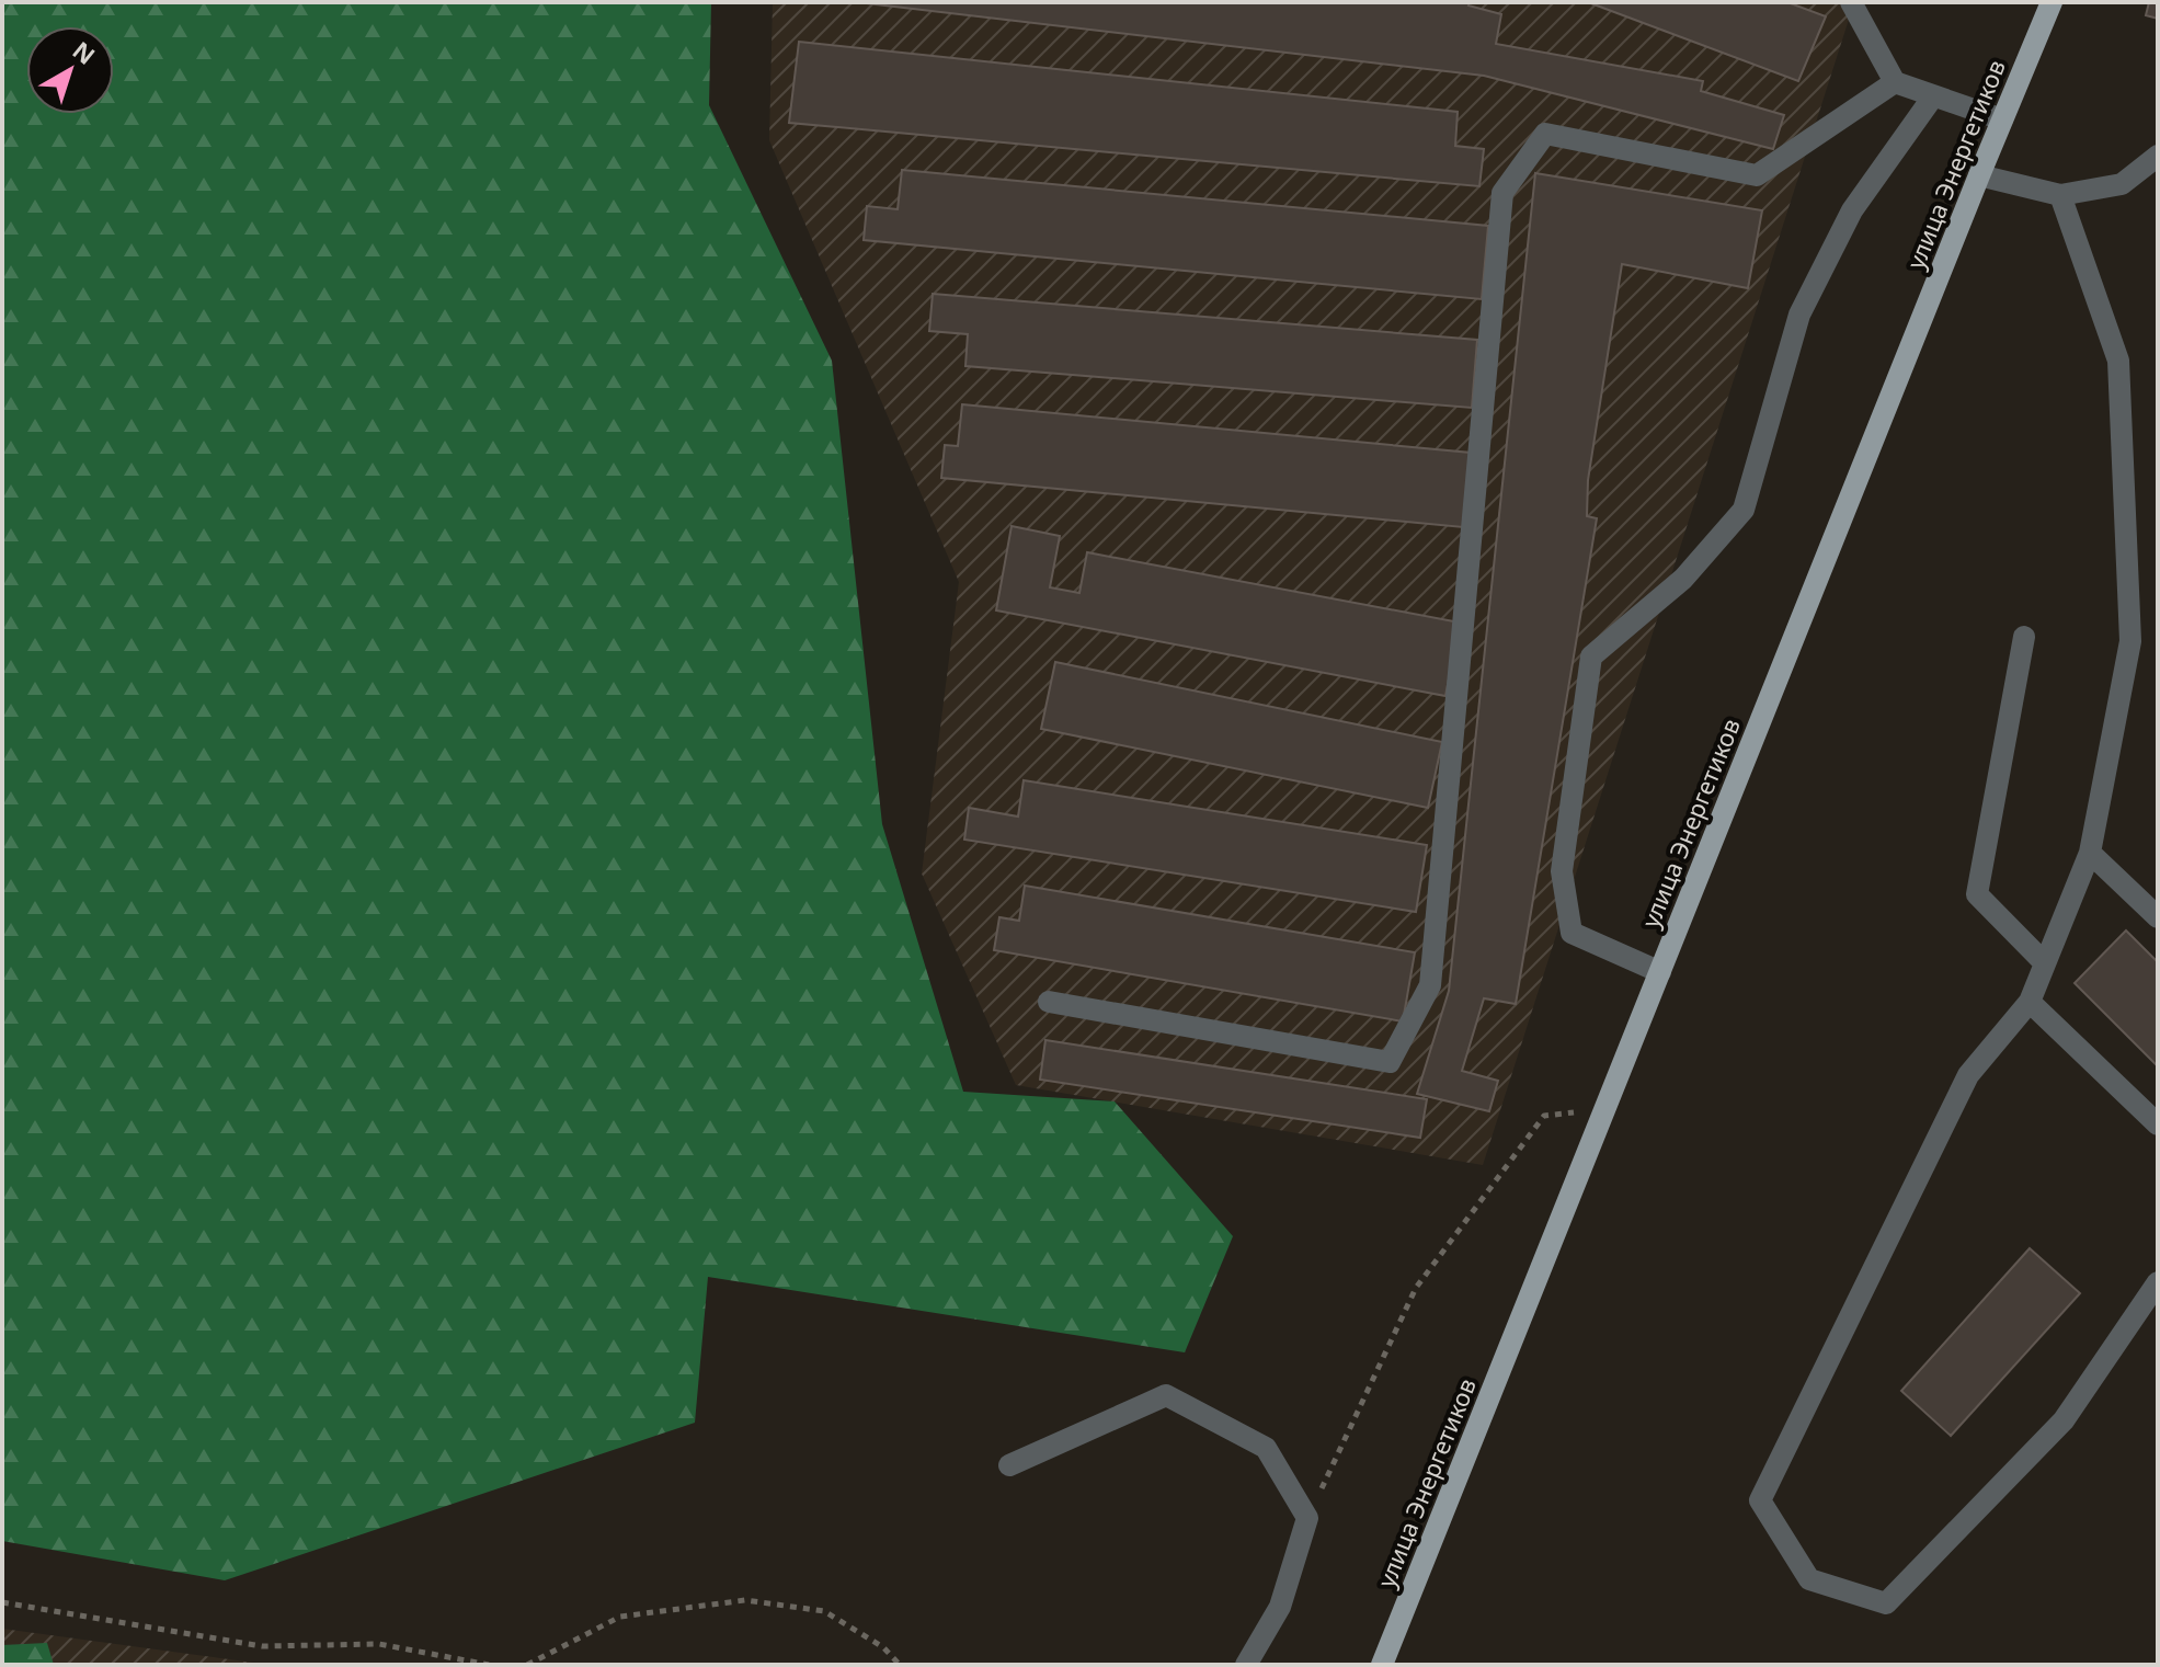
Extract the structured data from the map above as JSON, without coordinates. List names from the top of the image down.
{
  "streets": {
    "main road": ["улица Энергетиков"]
  },
  "north": "top right"
}
